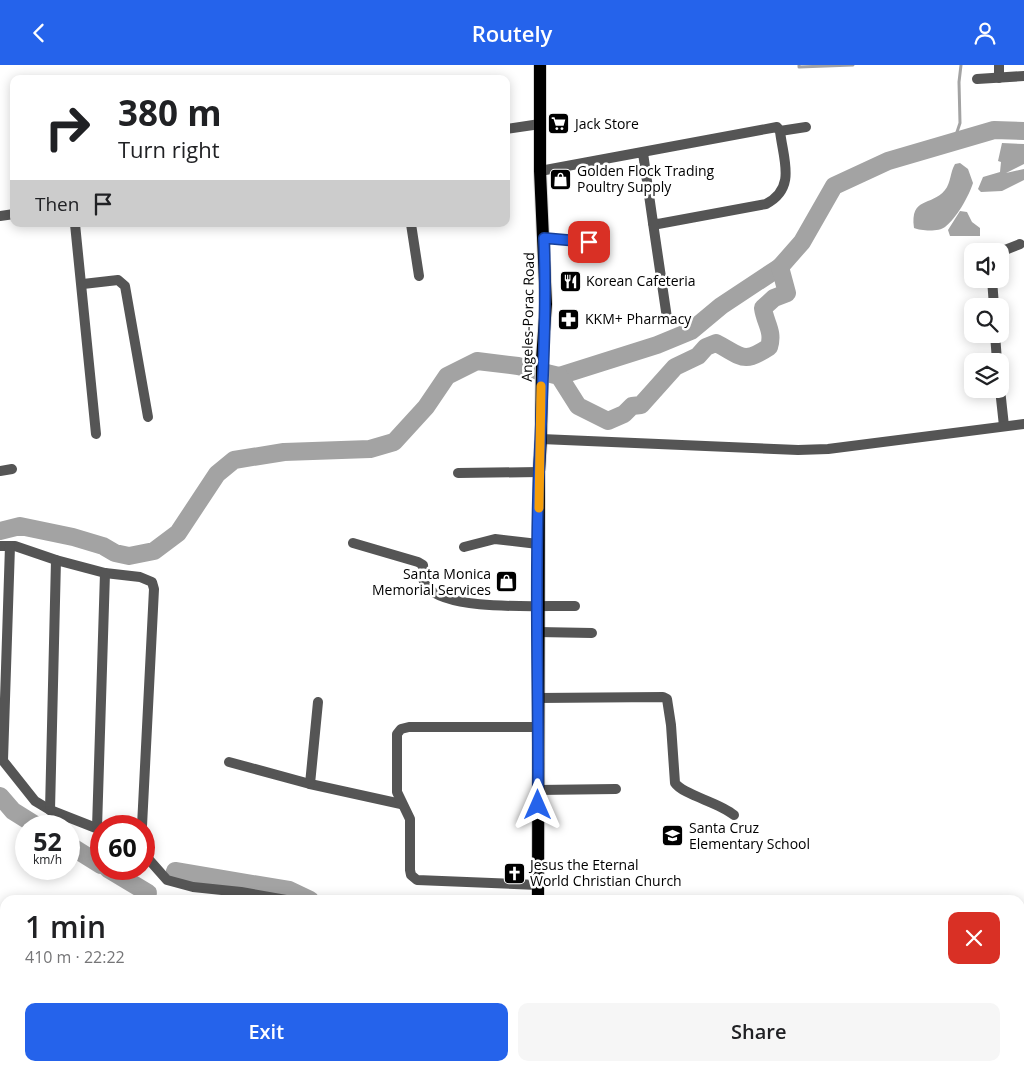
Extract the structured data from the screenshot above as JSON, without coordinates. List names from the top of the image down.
{
  "streets": {
    "main road": ["Angeles-Porac Road"]
  },
  "places": {
    "supermarket": ["Jack Store"],
    "shop": ["Golden Flock Trading Poultry Supply", "Santa Monica Memorial Services"],
    "restaurant": ["Korean Cafeteria"],
    "pharmacy": ["KKM+ Pharmacy"],
    "school or university": ["Santa Cruz Elementary School"],
    "church": ["Jesus the Eternal World Christian Church"]
  },
  "page": {
    "header": "Routely",
    "turn": ["380 m", "Turn right"],
    "then": "Then",
    "speed": "52 km/h",
    "limit": "60",
    "heading": ["1 min", "410 m · 22:22"],
    "buttons": ["Exit", "Share"]
  }
}
